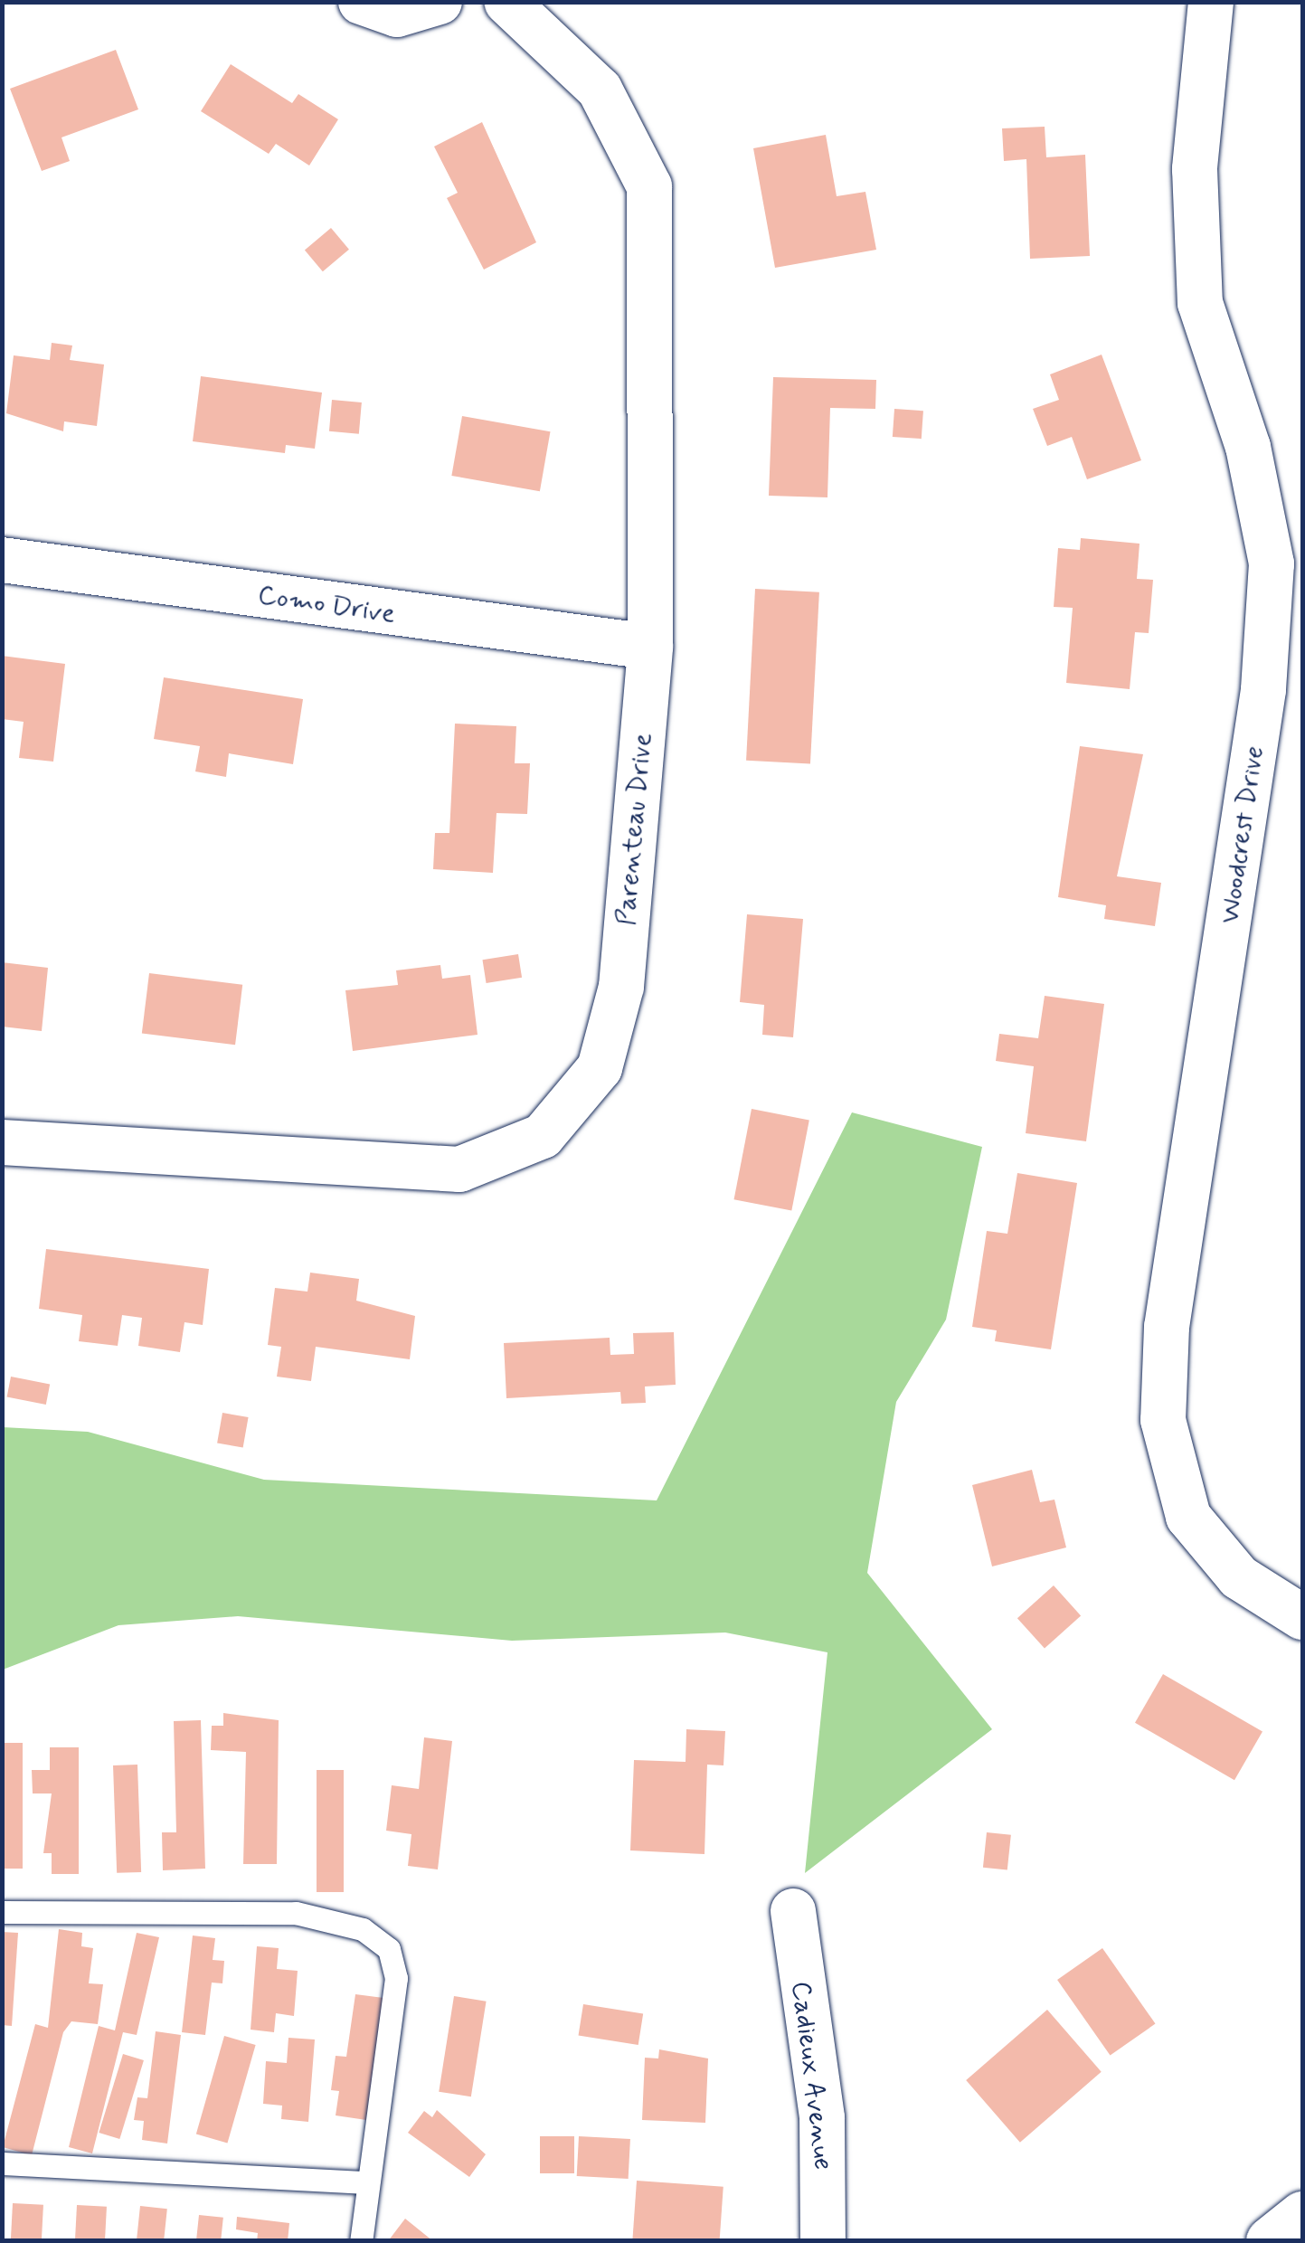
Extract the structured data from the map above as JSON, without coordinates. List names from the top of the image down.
{
  "streets": {
    "street": [
      "Como Drive",
      "Parenteau Drive",
      "Woodcrest Drive",
      "Cadieux Avenue"
    ]
  },
  "crossings": [
    ["Como Drive", "Parenteau Drive"]
  ]
}
